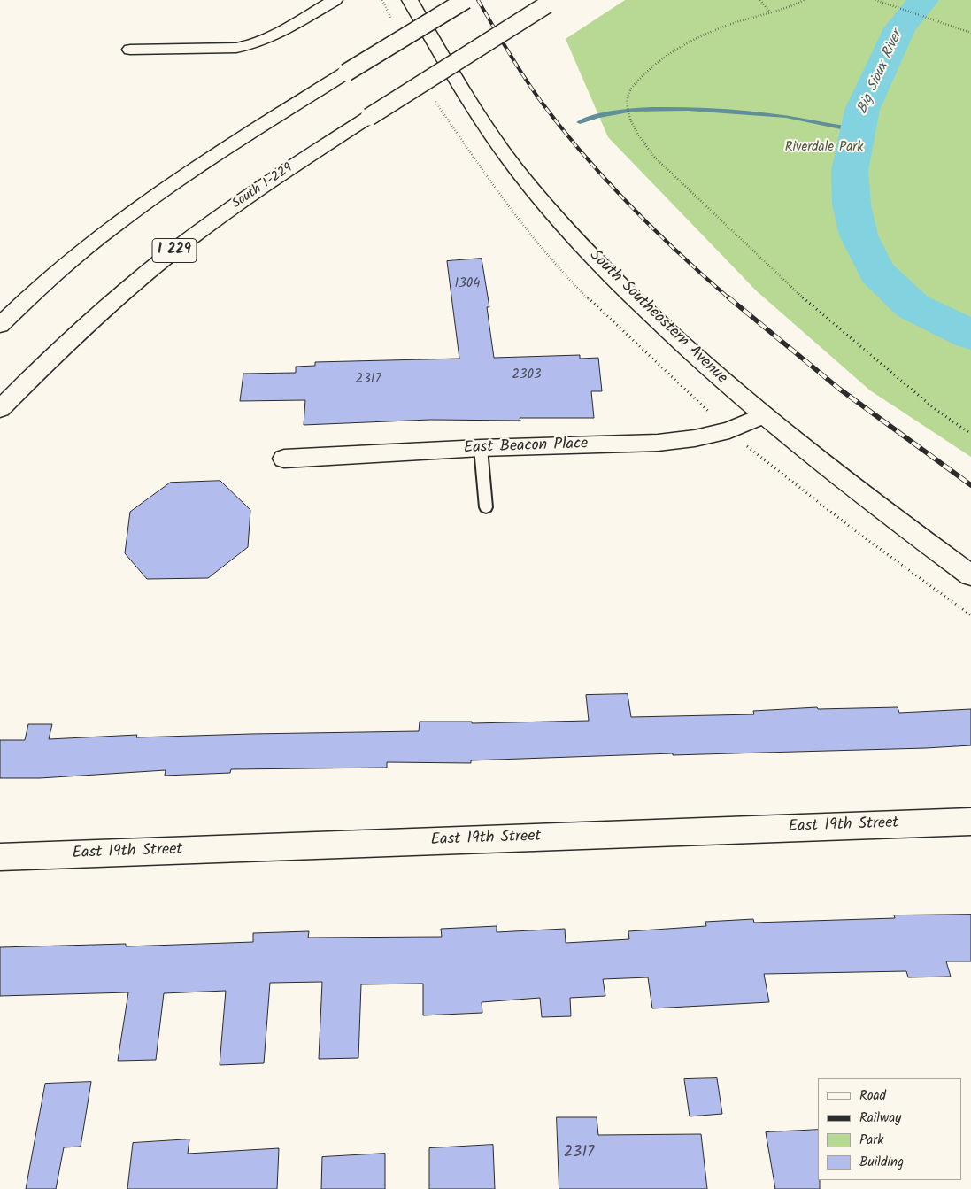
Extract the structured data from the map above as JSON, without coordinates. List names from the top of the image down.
{
  "streets": {
    "main road": [
      "South I-229",
      "I 229",
      "South Southeastern Avenue",
      "East Beacon Place",
      "East 19th Street"
    ]
  },
  "crossings": [
    ["South Southeastern Avenue", "East Beacon Place"]
  ],
  "water": ["Big Sioux River"],
  "parks": ["Riverdale Park"],
  "house_numbers": [
    "1304",
    "2303",
    "2317",
    "2317"
  ],
  "legend": [
    "Road",
    "Railway",
    "Park",
    "Building"
  ]
}
